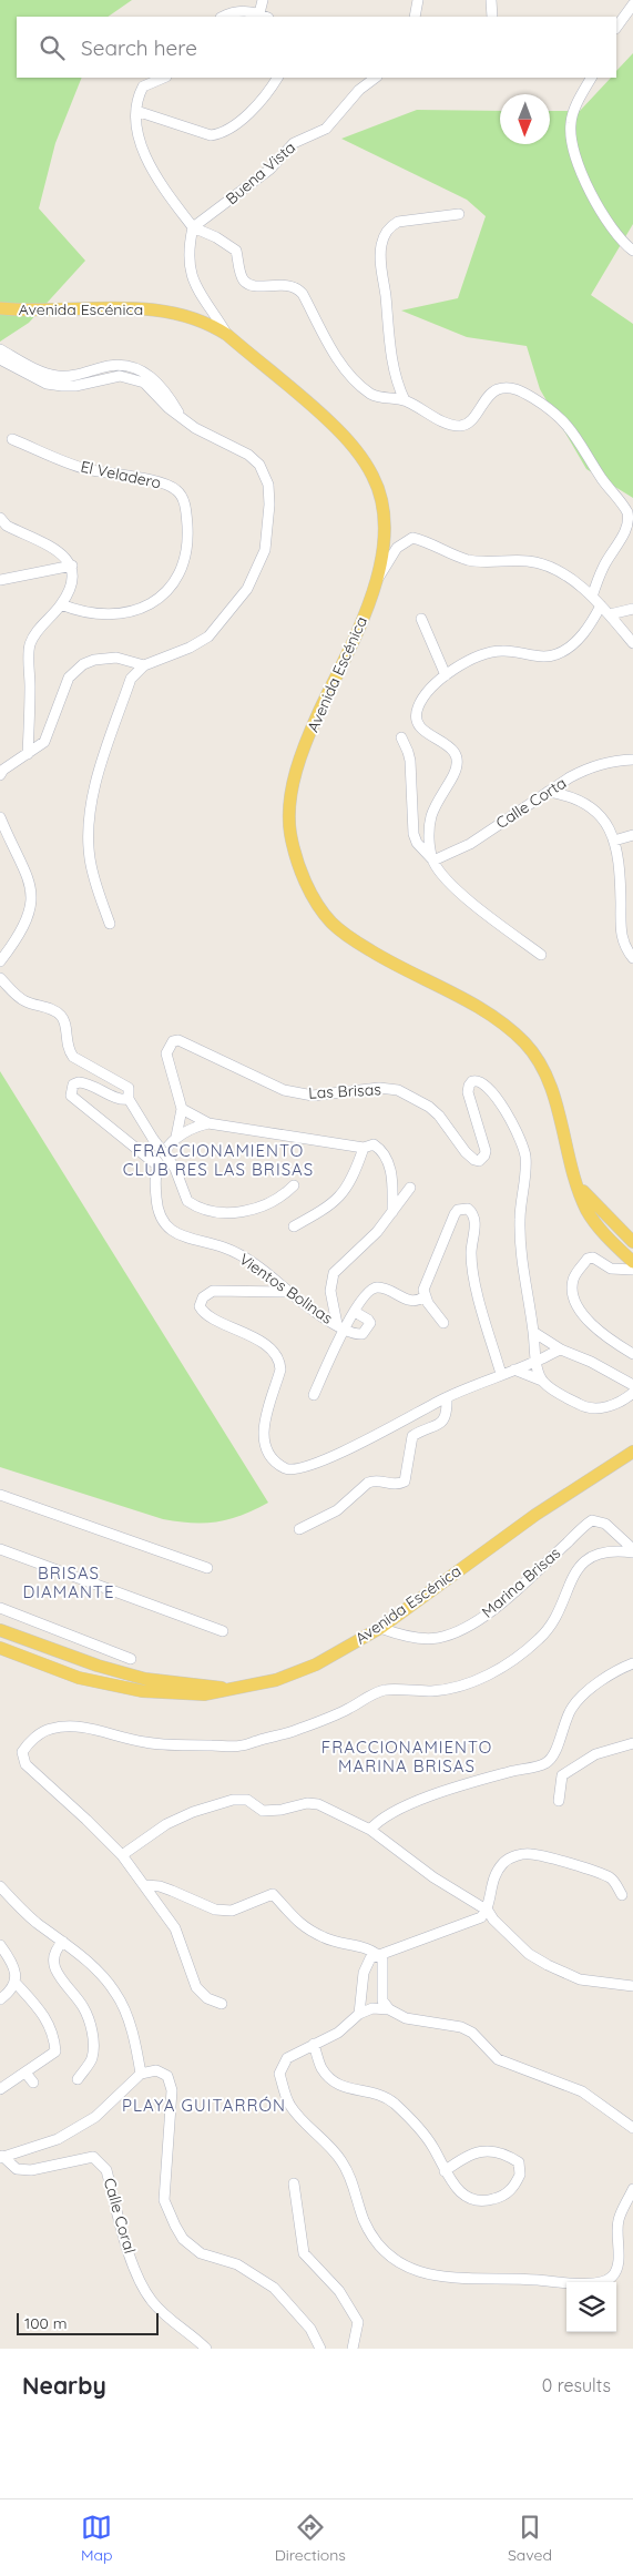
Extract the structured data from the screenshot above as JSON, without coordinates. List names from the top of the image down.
{
  "streets": {
    "main road": ["Avenida Escénica"],
    "street": [
      "Buena Vista",
      "El Veladero",
      "Calle Corta",
      "Las Brisas",
      "Vientos Bolinas",
      "Marina Brisas",
      "Calle Coral"
    ]
  },
  "crossings": [
    ["Avenida Escénica", "Marina Brisas"],
    ["Las Brisas", "Vientos Bolinas"]
  ],
  "districts": [
    "FRACCIONAMIENTO CLUB RES LAS BRISAS",
    "BRISAS DIAMANTE",
    "FRACCIONAMIENTO MARINA BRISAS",
    "PLAYA GUITARRÓN"
  ],
  "scale_bar": "100 m",
  "north": "bottom",
  "page": {
    "search": "Search here",
    "scale": "100 m",
    "heading": ["Nearby", "0 results"],
    "nav": ["Map", "Directions", "Saved"]
  }
}
